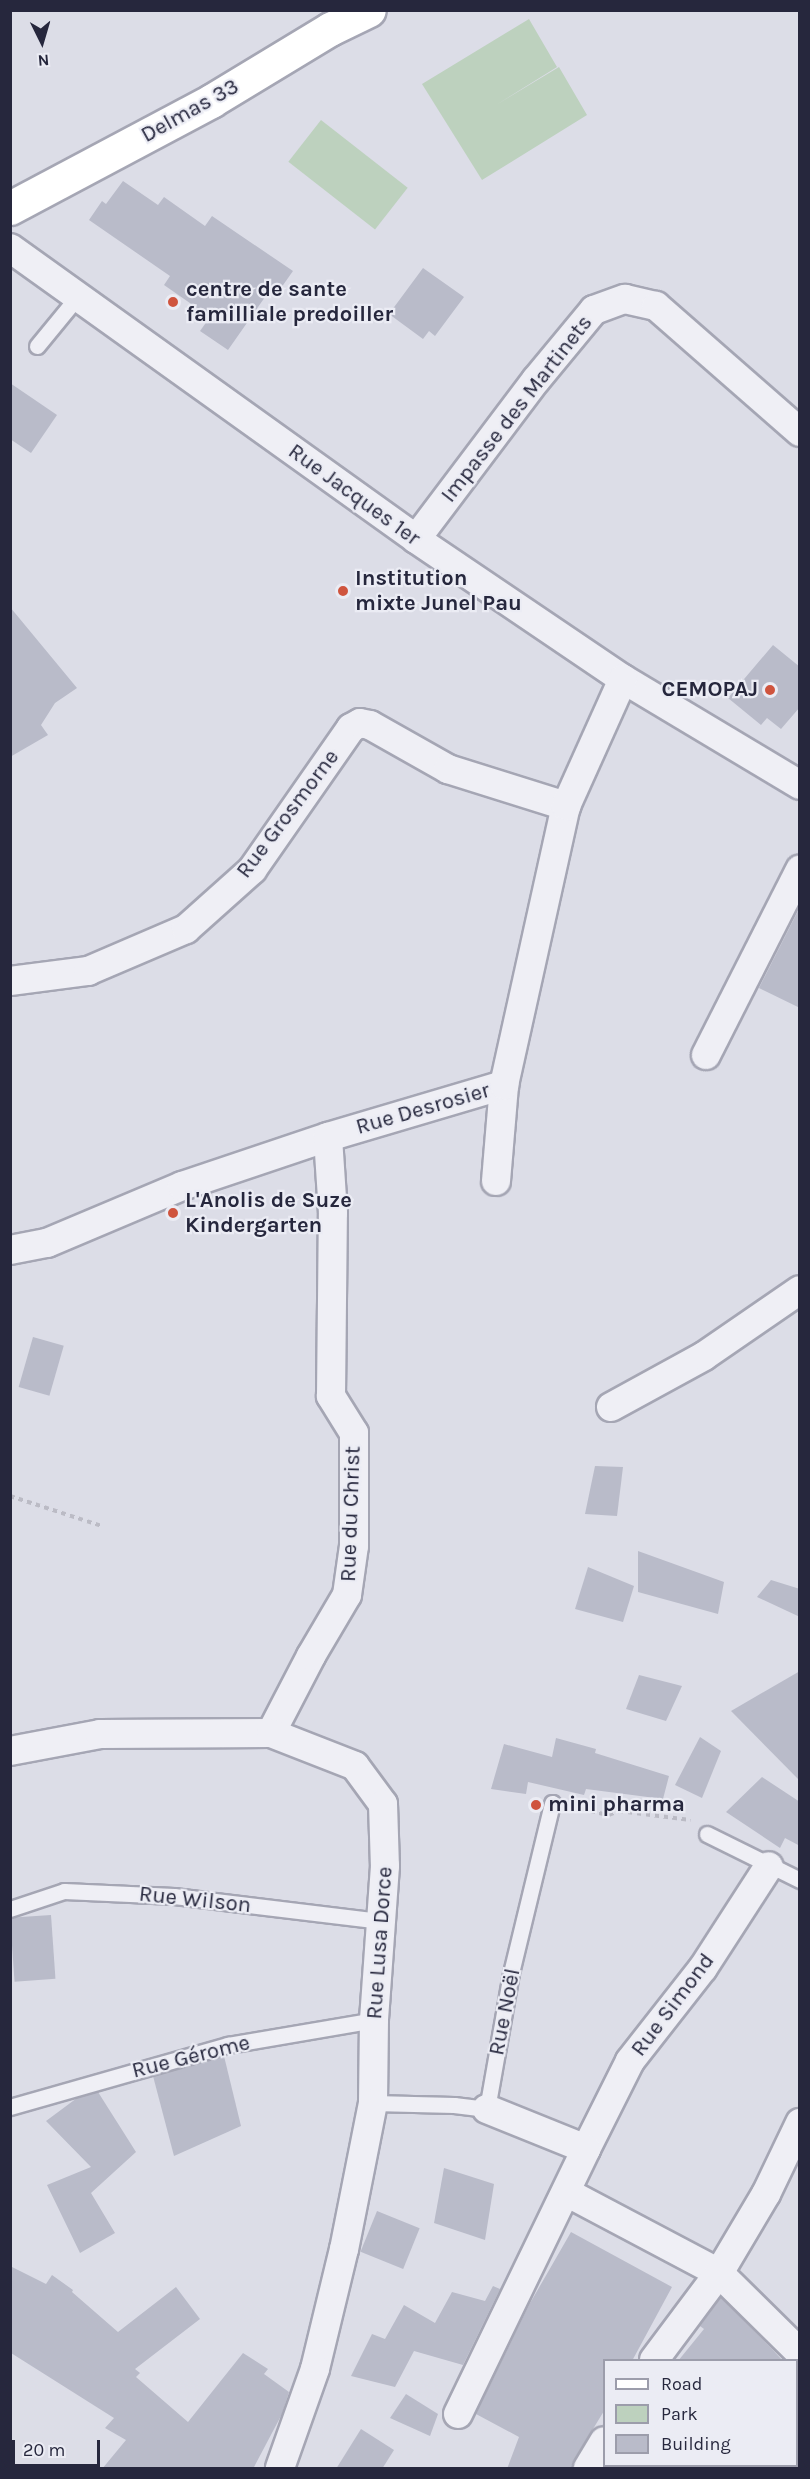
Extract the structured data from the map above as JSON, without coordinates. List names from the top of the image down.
{
  "streets": {
    "main road": ["Delmas 33"],
    "street": [
      "Impasse des Martinets",
      "Rue Jacques 1er",
      "Rue Grosmorne",
      "Rue Desrosier",
      "Rue du Christ",
      "Rue Lusa Dorce",
      "Rue Simond"
    ],
    "lane": ["Rue Wilson", "Rue Noël", "Rue Gérome"]
  },
  "crossings": [
    ["Impasse des Martinets", "Rue Jacques 1er"],
    ["Rue Jacques 1er", "Rue Desrosier"],
    ["Rue Grosmorne", "Rue Desrosier"],
    ["Rue Desrosier", "Rue du Christ"],
    ["Rue du Christ", "Rue Lusa Dorce"],
    ["Rue Wilson", "Rue Lusa Dorce"],
    ["Rue Lusa Dorce", "Rue Gérome"]
  ],
  "places": [
    "centre de sante familliale predoiller",
    "Institution mixte Junel Pau",
    "CEMOPAJ",
    "L'Anolis de Suze Kindergarten",
    "mini pharma"
  ],
  "legend": ["Road", "Park", "Building"],
  "scale_bar": "20 m",
  "north": "bottom"
}
